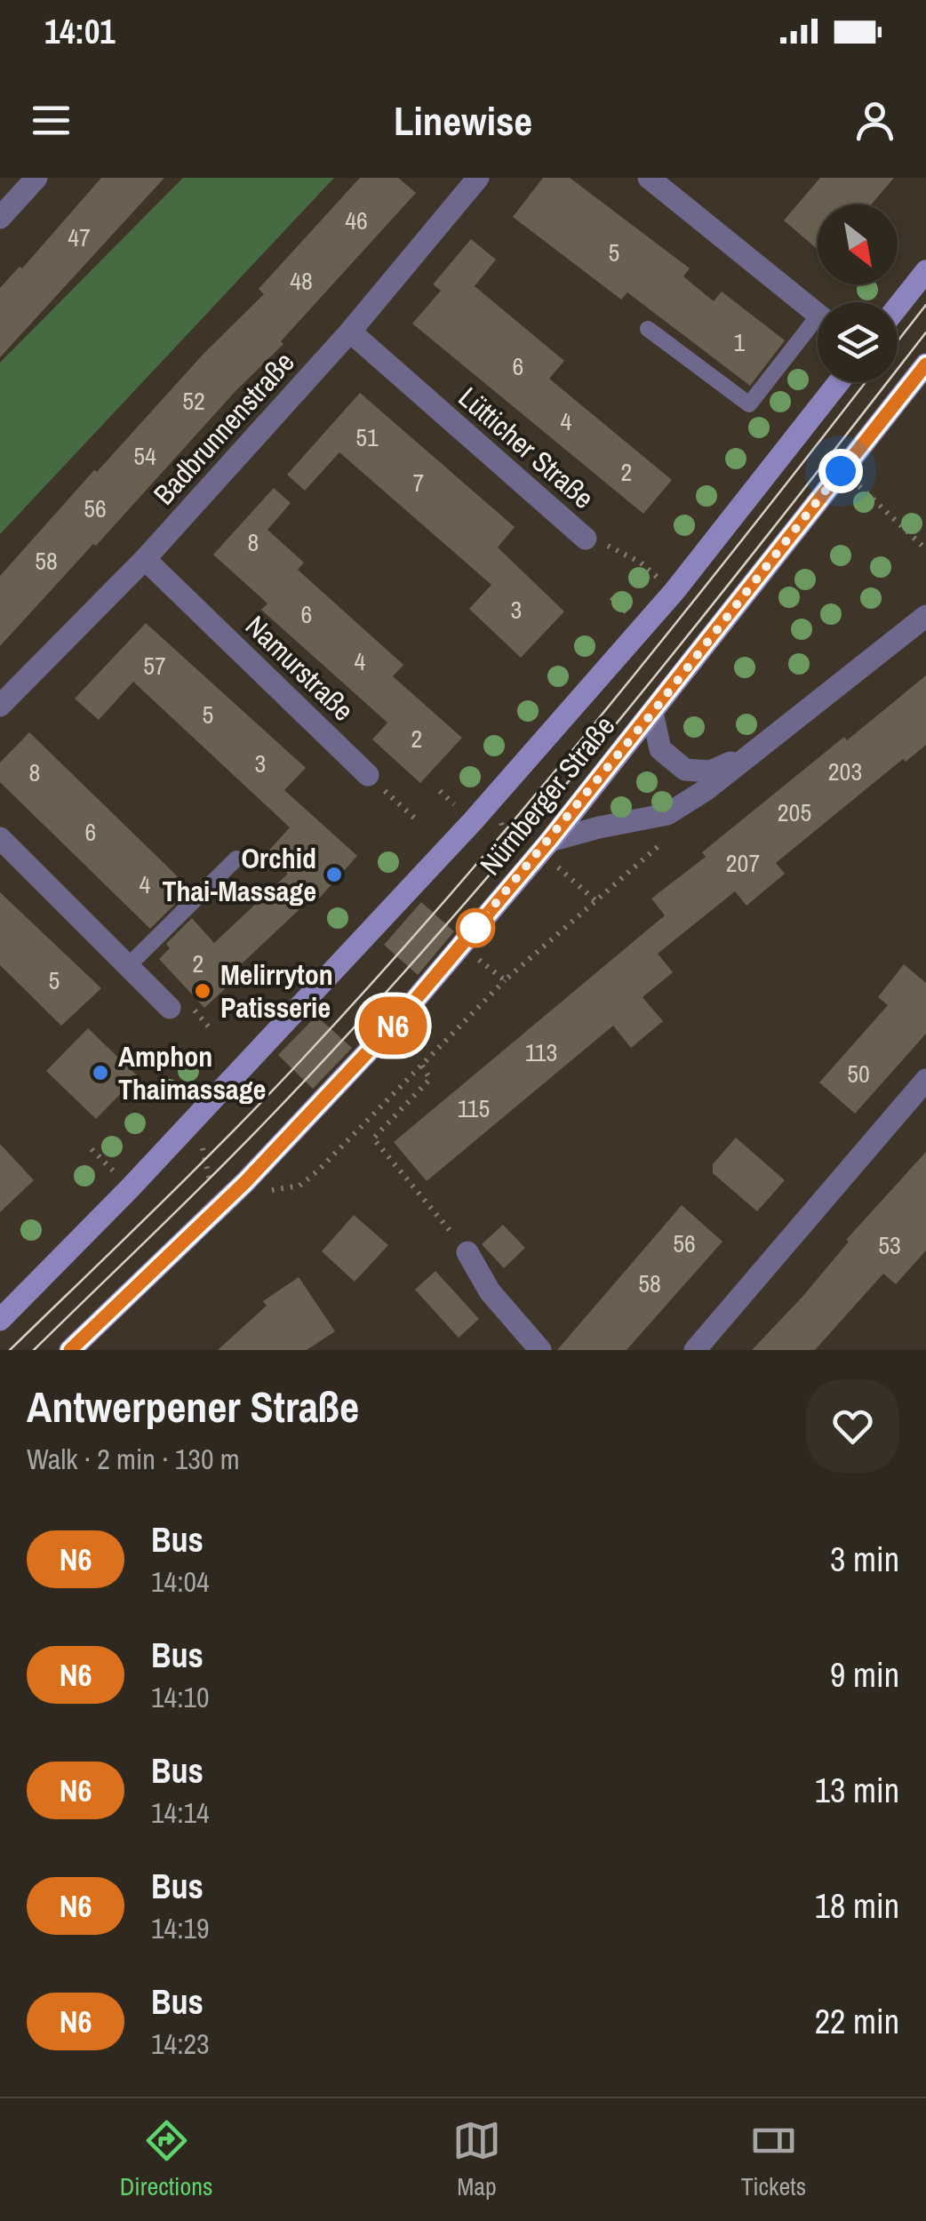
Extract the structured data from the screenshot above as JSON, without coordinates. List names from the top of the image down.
{
  "streets": {
    "main road": ["Nürnberger Straße"],
    "street": ["Badbrunnenstraße", "Lütticher Straße", "Namurstraße"]
  },
  "crossings": [
    ["Badbrunnenstraße", "Lütticher Straße"],
    ["Badbrunnenstraße", "Namurstraße"],
    ["Lütticher Straße", "Nürnberger Straße"]
  ],
  "places": ["Orchid Thai-Massage", "Melirryton Patisserie", "Amphon Thaimassage"],
  "lines": ["bus line N6"],
  "house_numbers": [
    "46",
    "47",
    "5",
    "48",
    "1",
    "6",
    "52",
    "4",
    "51",
    "54",
    "2",
    "7",
    "56",
    "8",
    "58",
    "3",
    "6",
    "4",
    "57",
    "5",
    "2",
    "3",
    "203",
    "8",
    "205",
    "6",
    "207",
    "4",
    "2",
    "5",
    "113",
    "50",
    "115",
    "56",
    "53",
    "58"
  ],
  "north": "bottom right",
  "page": {
    "status": "14:01",
    "header": "Linewise",
    "on_map": "N6",
    "heading": ["Antwerpener Straße", "Walk · 2 min · 130 m"],
    "list": [
      {
        "mark": "N6",
        "name": "Bus",
        "note": "14:04",
        "value": "3 min"
      },
      {
        "mark": "N6",
        "name": "Bus",
        "note": "14:10",
        "value": "9 min"
      },
      {
        "mark": "N6",
        "name": "Bus",
        "note": "14:14",
        "value": "13 min"
      },
      {
        "mark": "N6",
        "name": "Bus",
        "note": "14:19",
        "value": "18 min"
      },
      {
        "mark": "N6",
        "name": "Bus",
        "note": "14:23",
        "value": "22 min"
      }
    ],
    "tabs": ["Directions", "Map", "Tickets"]
  }
}
